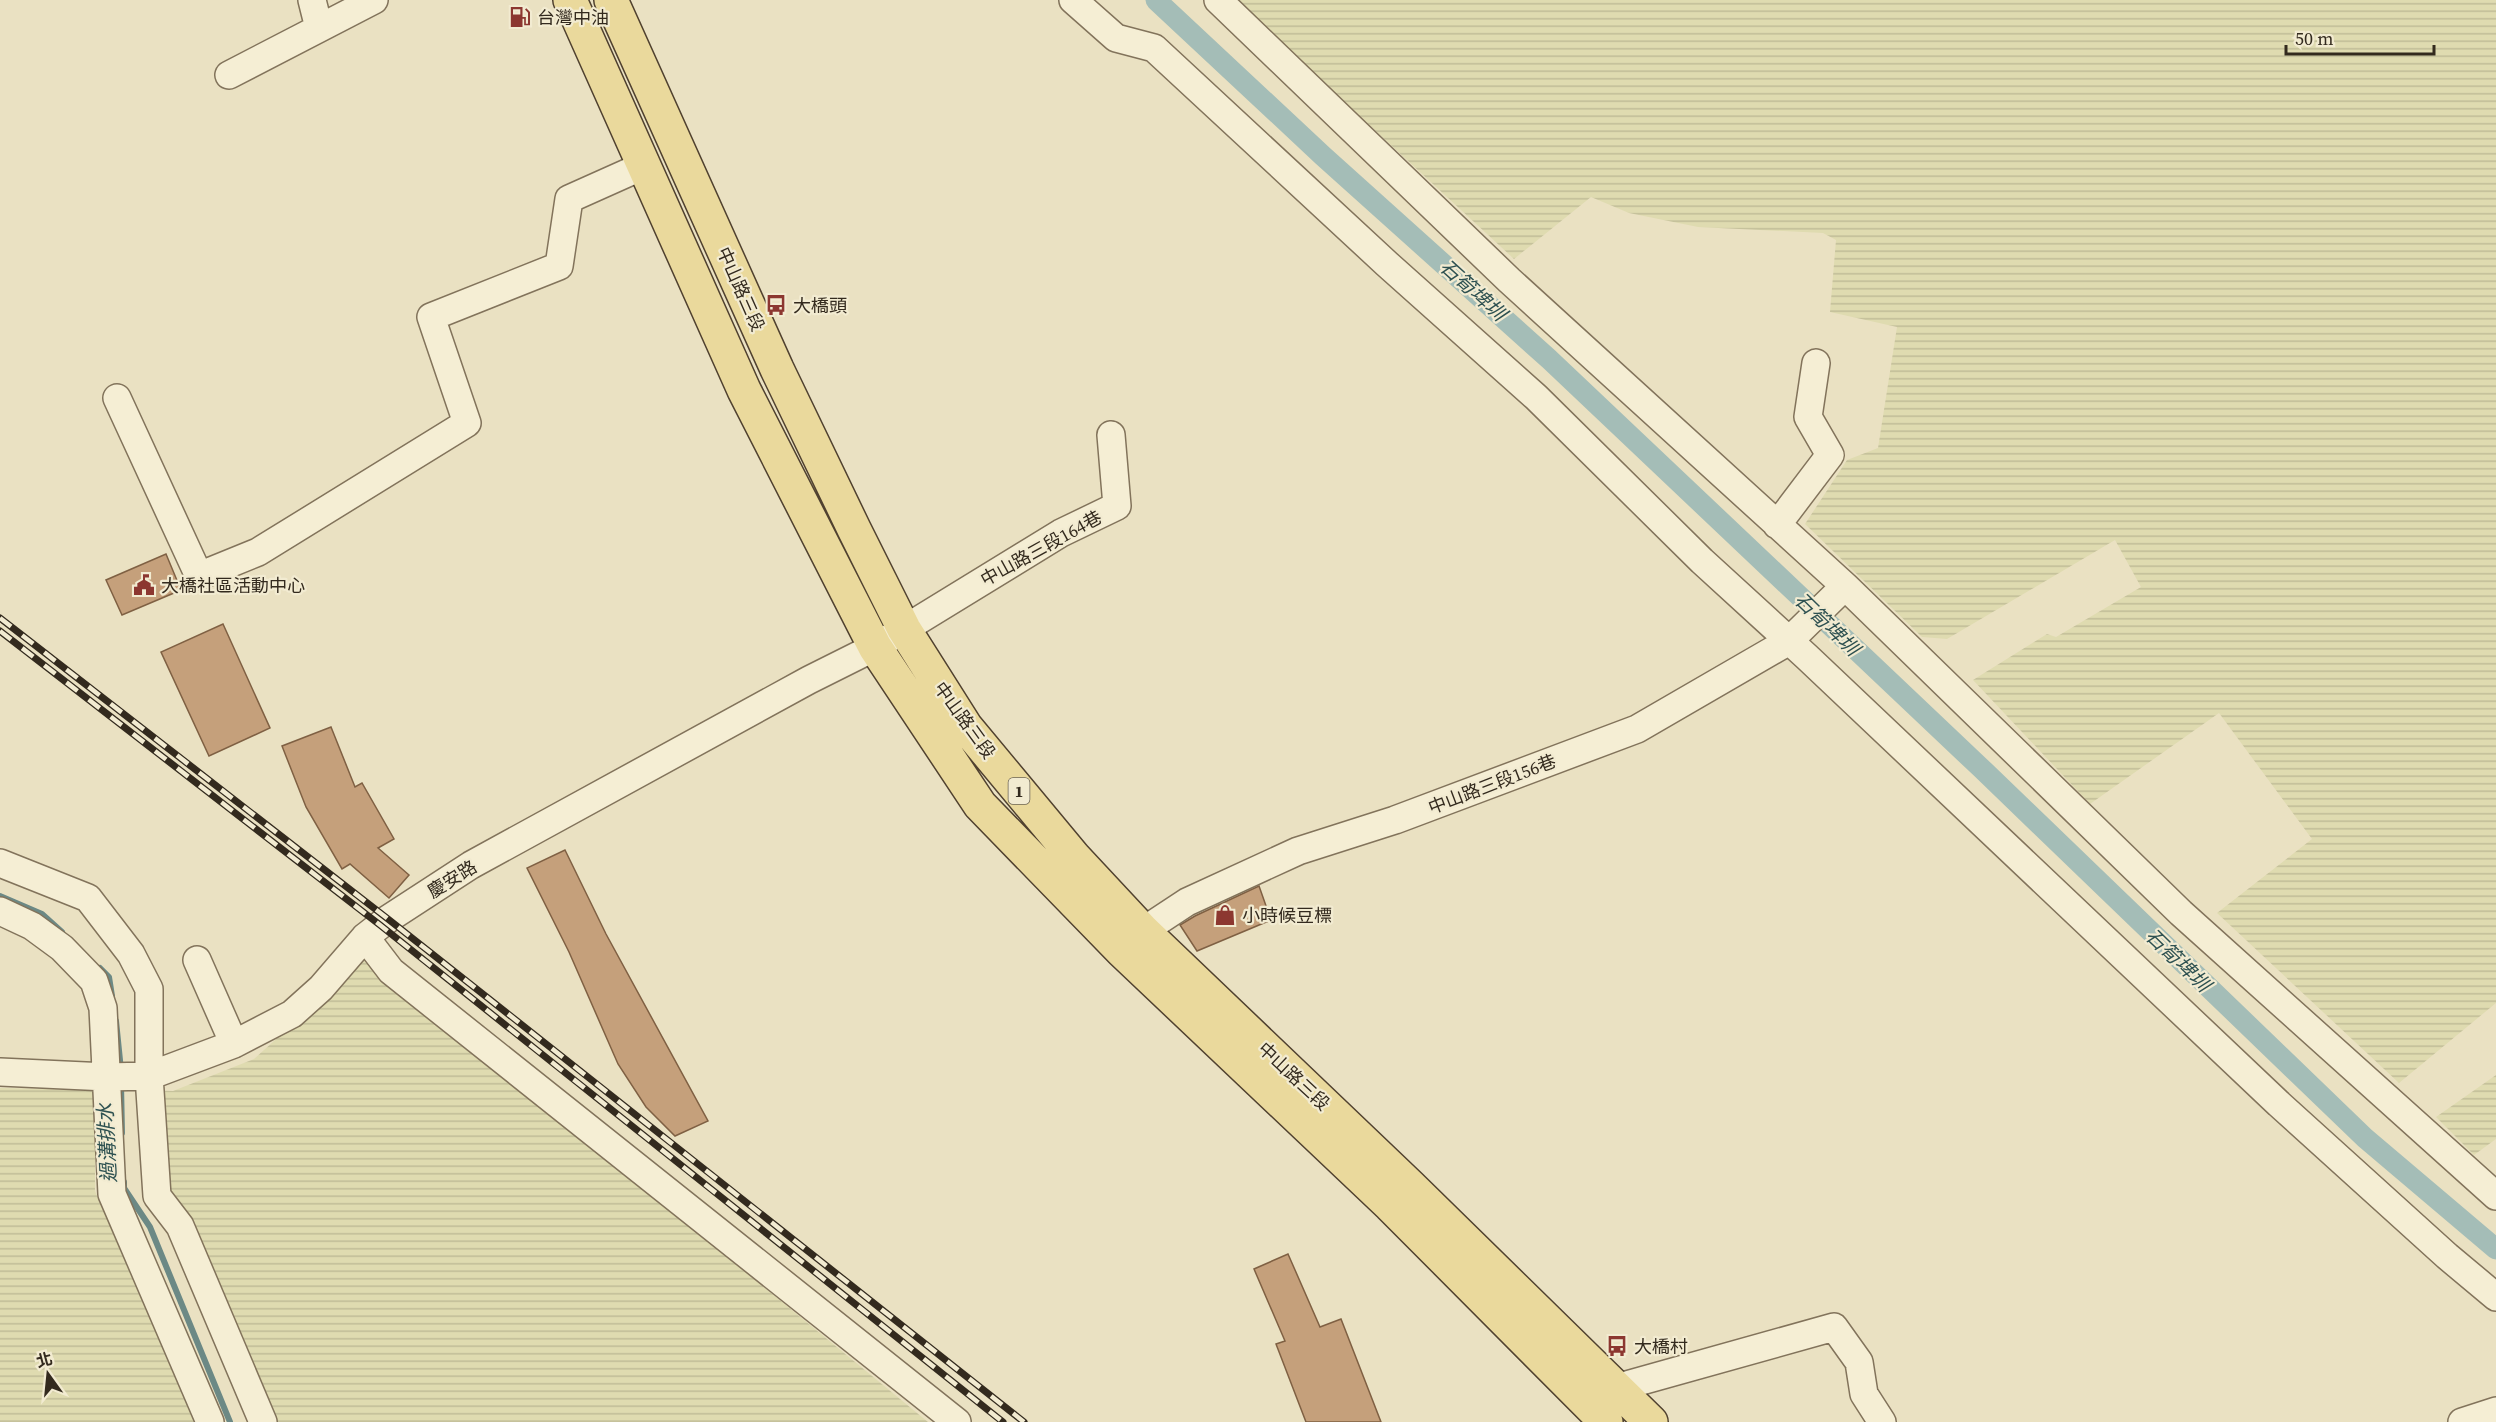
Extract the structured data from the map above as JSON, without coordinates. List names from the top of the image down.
{
  "streets": {
    "main road": ["中山路三段", "1"],
    "street": ["中山路三段164巷", "中山路三段156巷", "慶安路"]
  },
  "crossings": [
    ["中山路三段", "中山路三段164巷"],
    ["中山路三段", "中山路三段156巷"],
    ["中山路三段", "慶安路"],
    ["中山路三段164巷", "慶安路"]
  ],
  "water": ["石筍埤圳", "過溝排水"],
  "places": {
    "fuel station": ["台灣中油"],
    "bus stop": ["大橋頭", "大橋村"],
    "public building": ["大橋社區活動中心"],
    "shop": ["小時候豆標"]
  },
  "scale_bar": "50 m",
  "north": "top"
}
